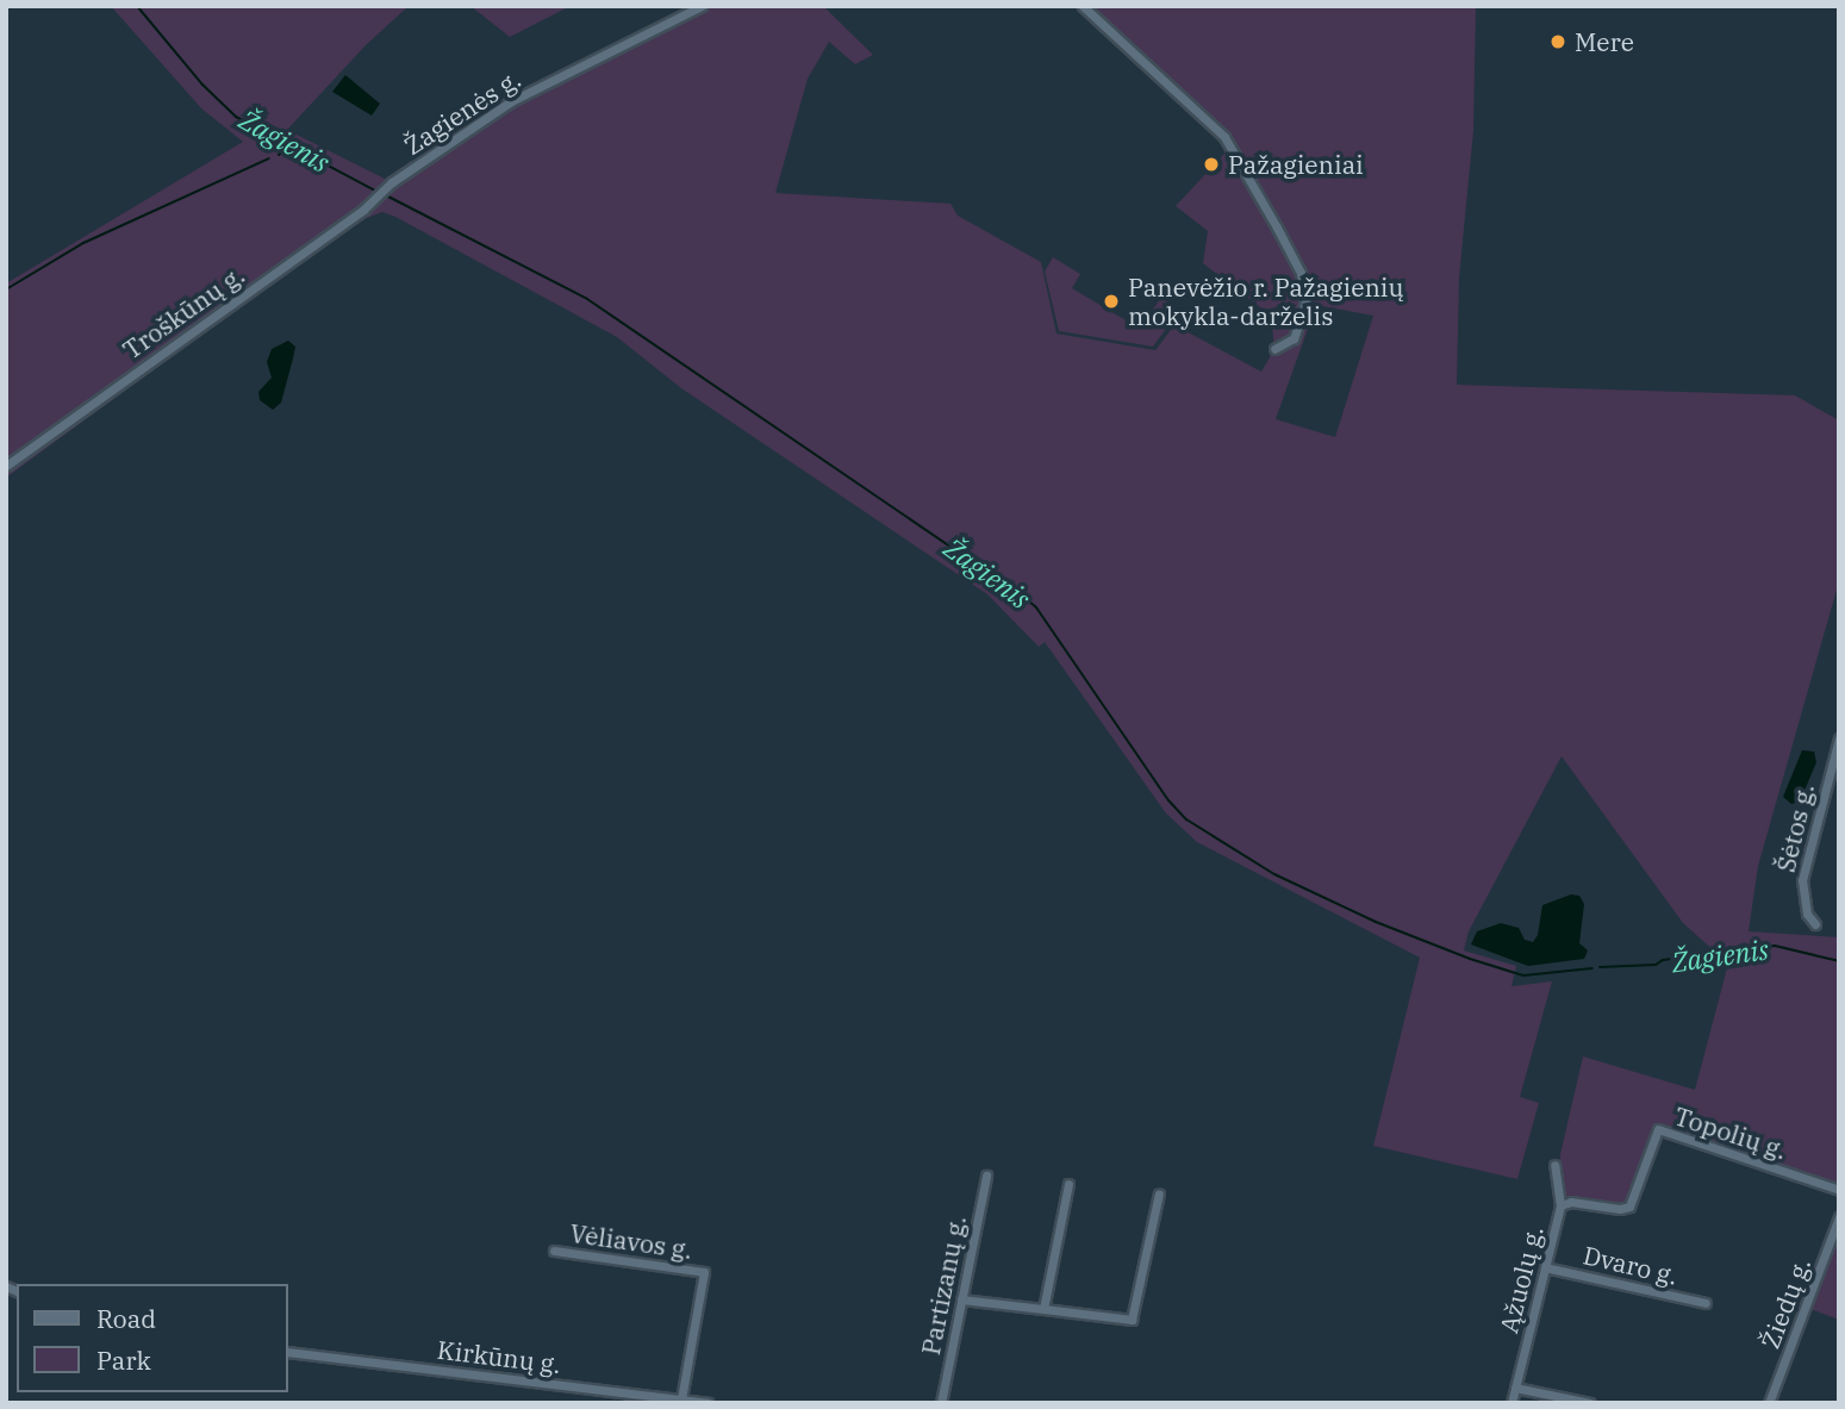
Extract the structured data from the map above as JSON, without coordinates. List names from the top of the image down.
{
  "streets": {
    "street": [
      "Žagienės g.",
      "Troškūnų g.",
      "Šėtos g.",
      "Topolių g.",
      "Vėliavos g.",
      "Dvaro g.",
      "Ąžuolų g.",
      "Partizanų g.",
      "Žiedų g.",
      "Kirkūnų g."
    ]
  },
  "crossings": [
    ["Žagienės g.", "Troškūnų g."],
    ["Topolių g.", "Ąžuolų g."],
    ["Vėliavos g.", "Kirkūnų g."],
    ["Dvaro g.", "Ąžuolų g."]
  ],
  "water": ["Žagienis"],
  "places": ["Mere", "Pažagieniai", "Panevėžio r. Pažagienių mokykla-darželis"],
  "legend": ["Road", "Park"]
}
